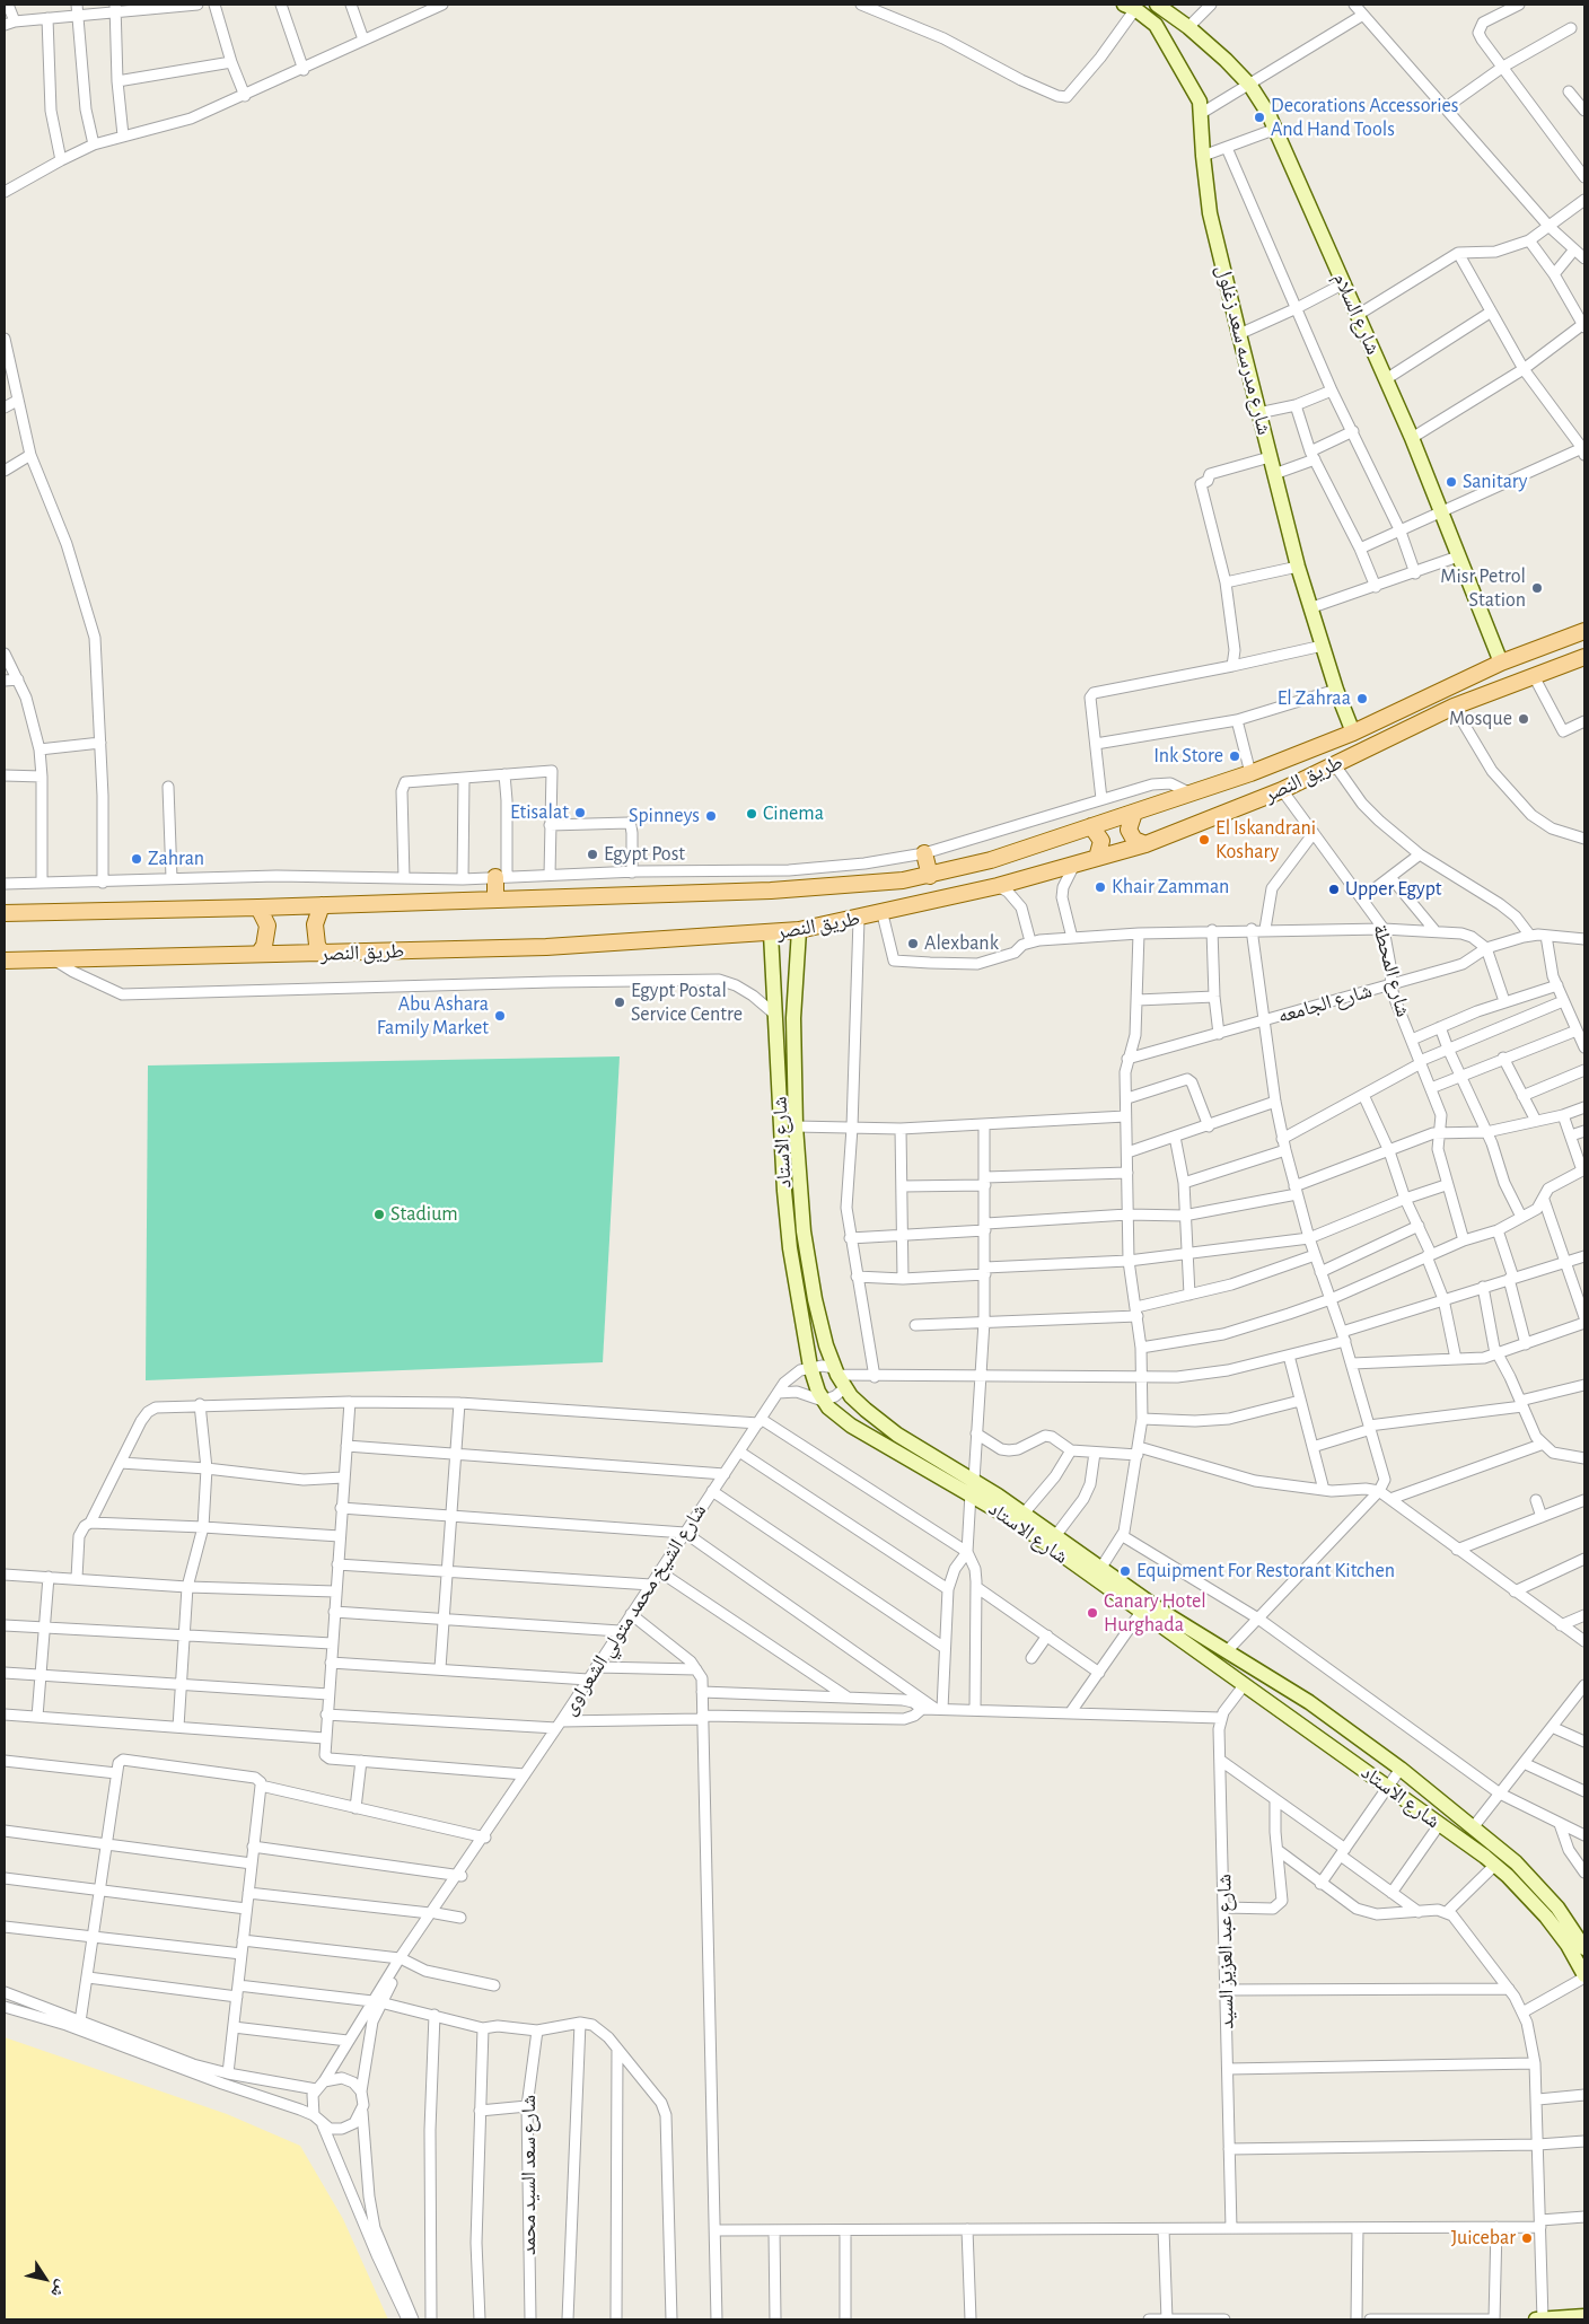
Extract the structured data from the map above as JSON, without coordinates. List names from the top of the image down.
{
  "streets": {
    "main road": [
      "شارع السلام",
      "شارع مدرسه سعد زغلول",
      "طريق النصر",
      "شارع الاستاد"
    ],
    "street": [
      "شارع المحطة",
      "شارع الجامعه",
      "شارع الشيخ محمد متولي الشعراوى",
      "شارع عبد العزيز السيد",
      "شارع سعد السيد محمد"
    ]
  },
  "crossings": [
    ["شارع السلام", "طريق النصر"],
    ["شارع مدرسه سعد زغلول", "طريق النصر"],
    ["طريق النصر", "شارع المحطة"],
    ["طريق النصر", "شارع الاستاد"],
    ["شارع المحطة", "شارع الجامعه"],
    ["شارع الاستاد", "شارع الشيخ محمد متولي الشعراوى"]
  ],
  "places": [
    "Decorations Accessories And Hand Tools",
    "Sanitary",
    "Misr Petrol Station",
    "El Zahraa",
    "Mosque",
    "Ink Store",
    "Etisalat",
    "Cinema",
    "Spinneys",
    "El Iskandrani Koshary",
    "Egypt Post",
    "Zahran",
    "Khair Zamman",
    "Upper Egypt",
    "Alexbank",
    "Egypt Postal Service Centre",
    "Abu Ashara Family Market",
    "Stadium",
    "Equipment For Restorant Kitchen",
    "Canary Hotel Hurghada",
    "Juicebar"
  ],
  "north": "bottom right"
}
